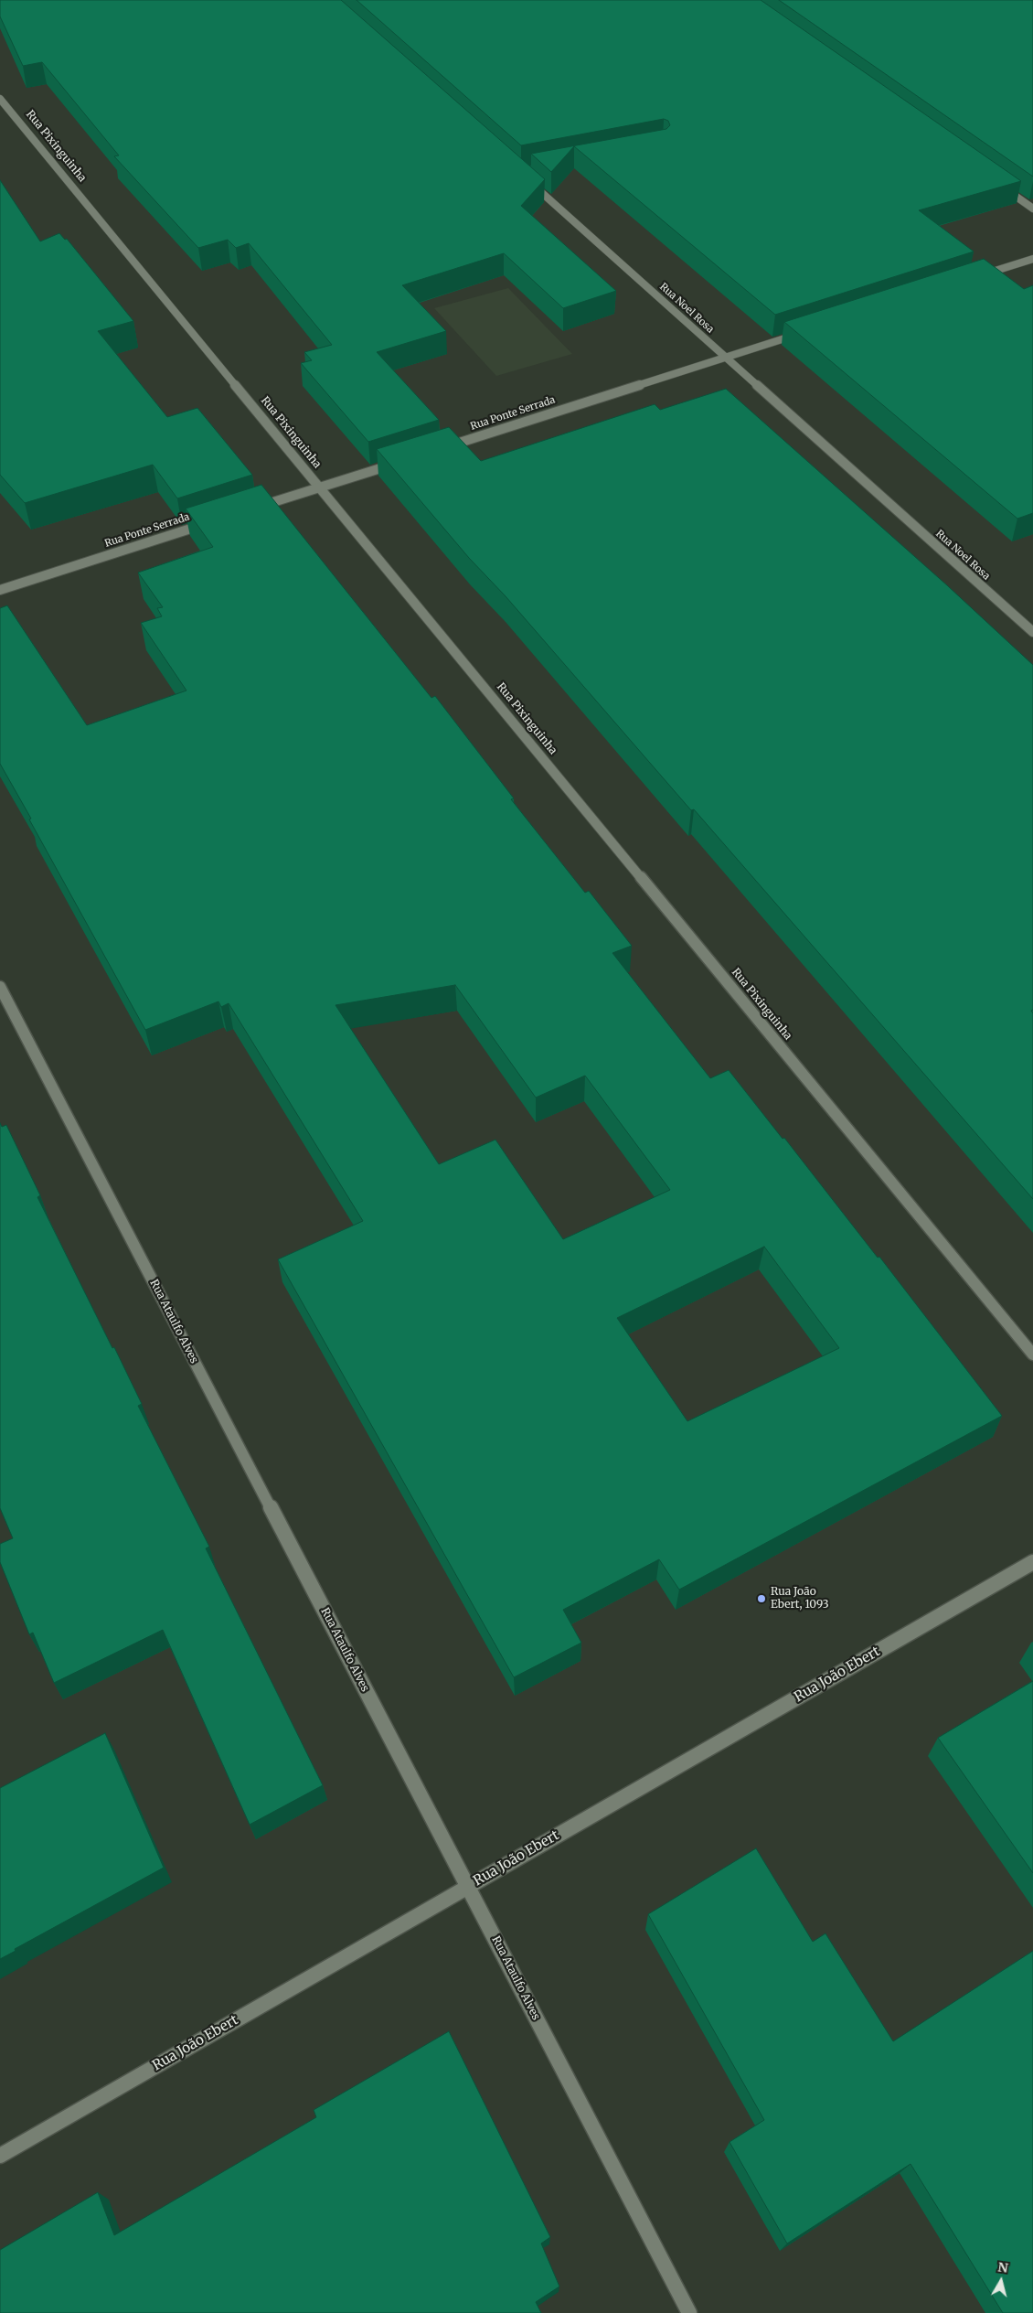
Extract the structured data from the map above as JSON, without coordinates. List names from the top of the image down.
{
  "streets": {
    "street": [
      "Rua Pixinguinha",
      "Rua Noel Rosa",
      "Rua Ponte Serrada",
      "Rua Ataulfo Alves",
      "Rua João Ebert"
    ]
  },
  "crossings": [
    ["Rua Noel Rosa", "Rua Ponte Serrada"],
    ["Rua Ataulfo Alves", "Rua João Ebert"]
  ],
  "places": ["Rua João Ebert, 1093"],
  "north": "top"
}
